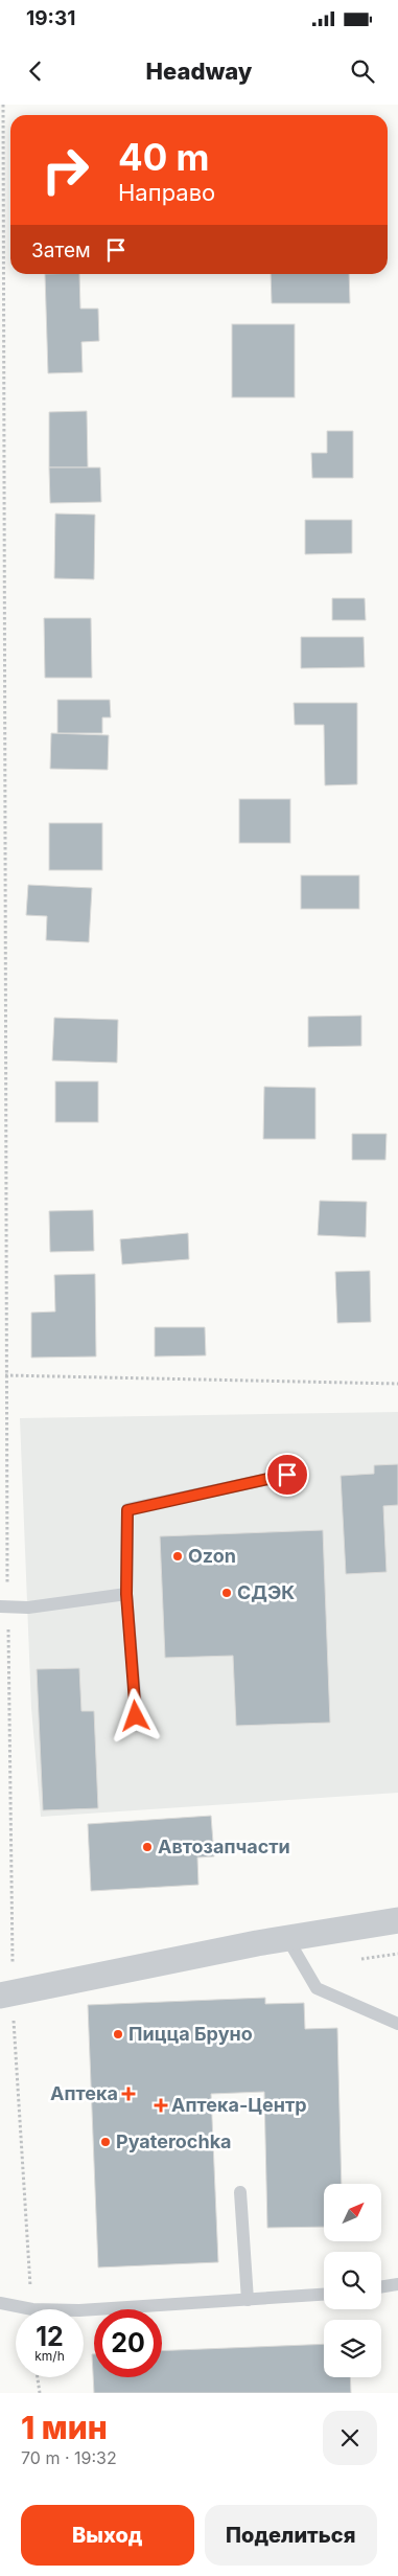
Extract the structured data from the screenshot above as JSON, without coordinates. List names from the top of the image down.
{
  "places": {
    "other": [
      "Ozon",
      "СДЭК",
      "Автозапчасти",
      "Пицца Бруно",
      "Pyaterochka"
    ],
    "health": ["Аптека", "Аптека-Центр"]
  },
  "north": "top right",
  "page": {
    "status": "19:31",
    "header": "Headway",
    "turn": ["40 m", "Направо"],
    "then": "Затем",
    "speed": "12 km/h",
    "limit": "20",
    "heading": ["1 мин", "70 m · 19:32"],
    "buttons": ["Выход", "Поделиться"]
  }
}
